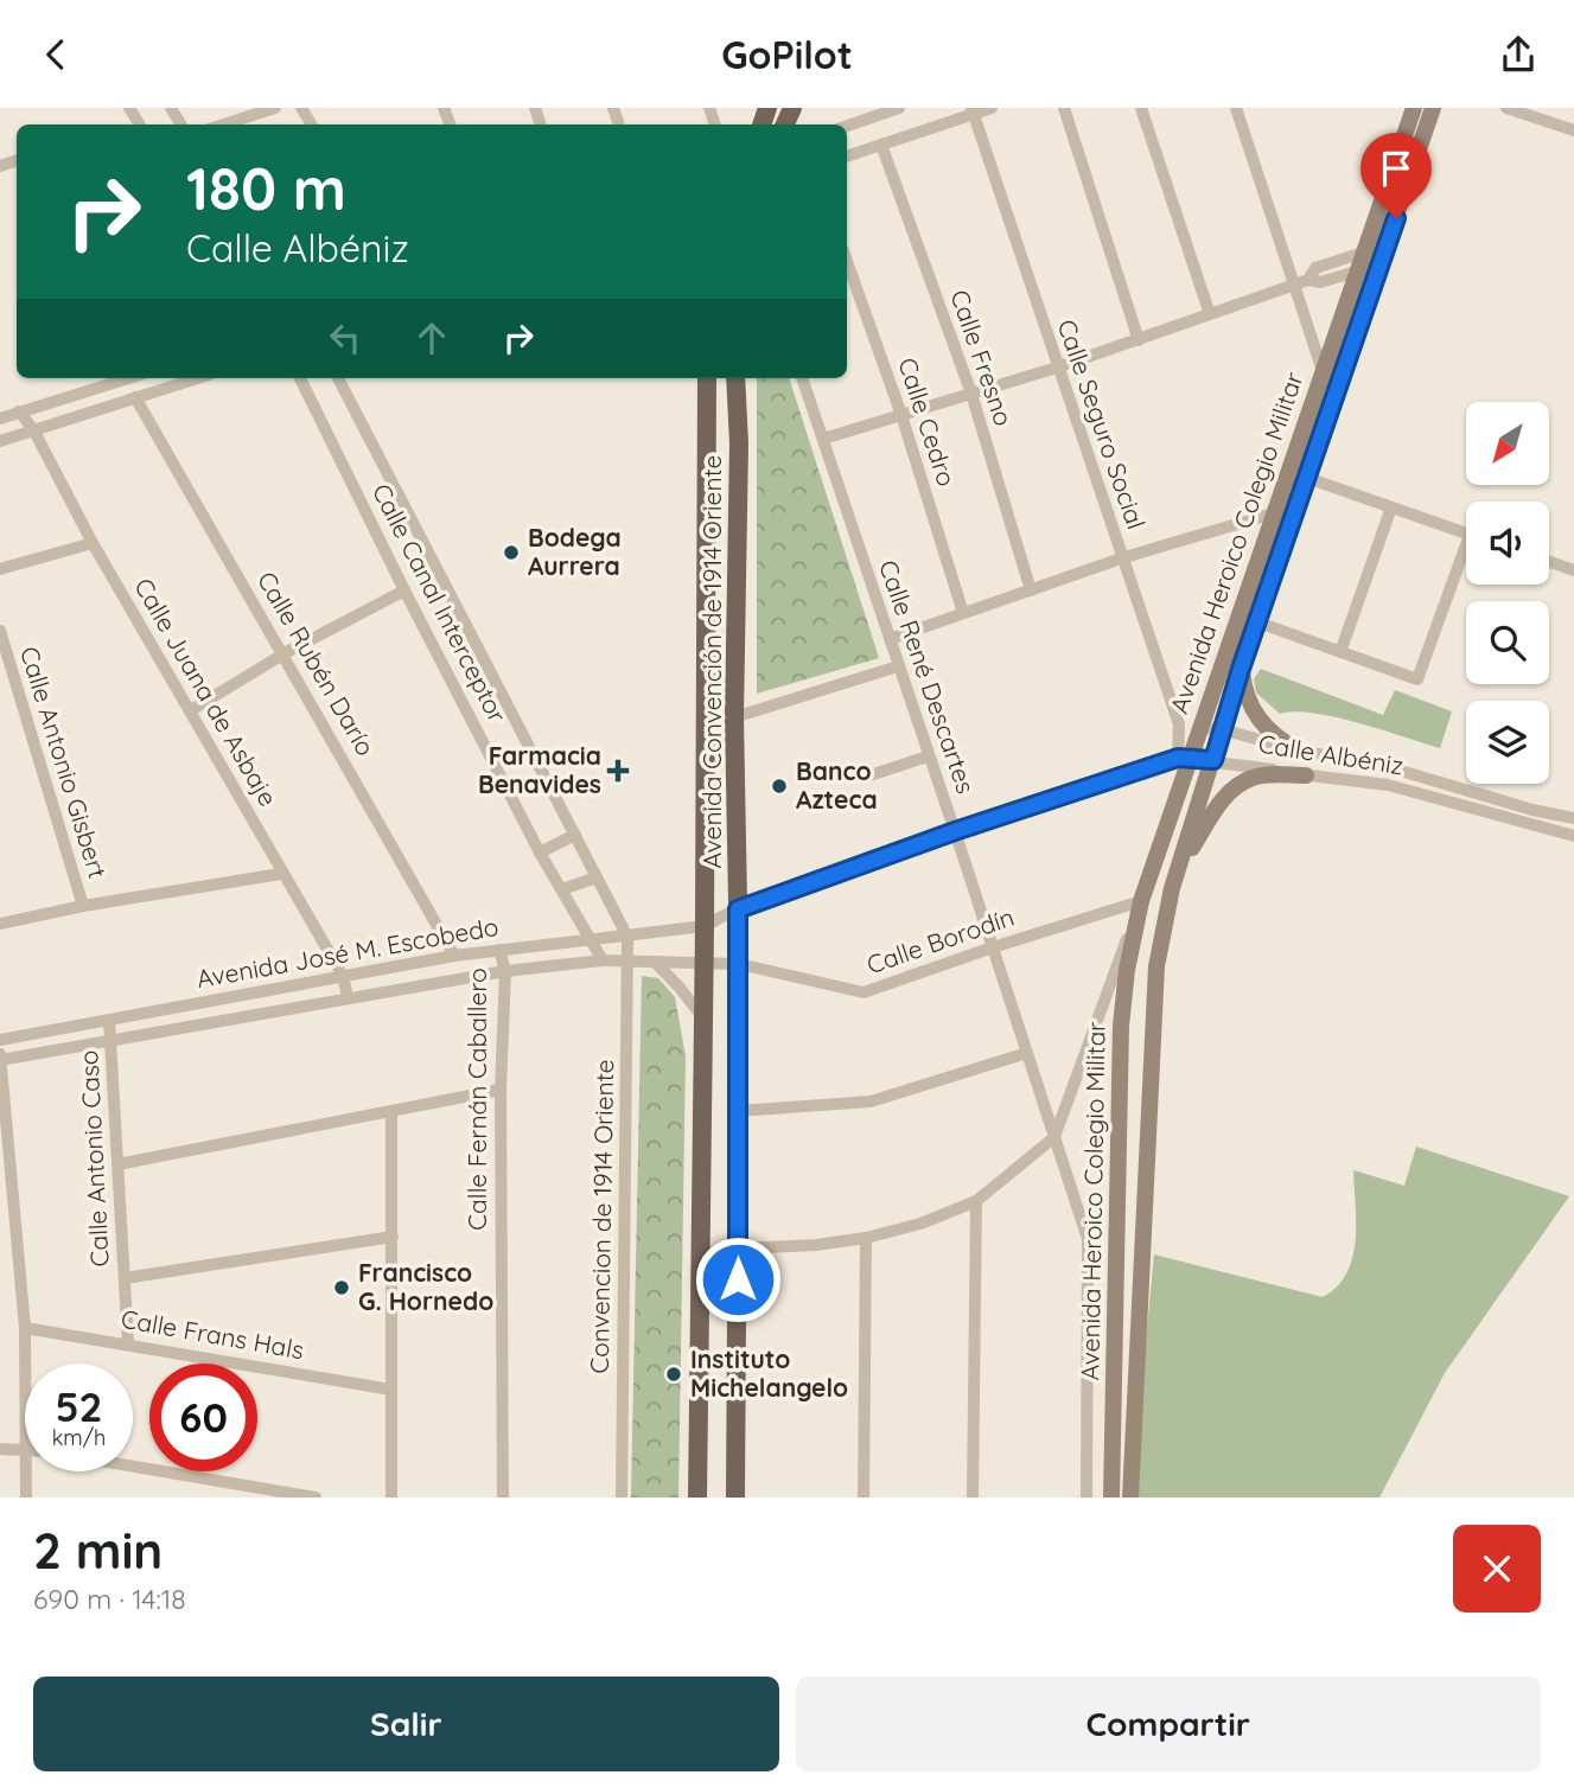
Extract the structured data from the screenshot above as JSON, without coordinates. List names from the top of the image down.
{
  "streets": {
    "main road": ["Avenida Convención de 1914 Oriente"],
    "street": [
      "Calle Fresno",
      "Calle Cedro",
      "Calle Seguro Social",
      "Avenida Heroico Colegio Militar",
      "Calle Canal Interceptor",
      "Calle Rubén Darío",
      "Calle René Descartes",
      "Calle Juana de Asbaje",
      "Calle Albéniz",
      "Calle Antonio Gisbert",
      "Calle Borodín",
      "Avenida José M. Escobedo",
      "Calle Fernán Caballero",
      "Calle Antonio Caso",
      "Convencion de 1914 Oriente",
      "Calle Frans Hals"
    ]
  },
  "crossings": [
    ["Calle Seguro Social", "Avenida Heroico Colegio Militar"],
    ["Calle Seguro Social", "Calle Albéniz"],
    ["Avenida Heroico Colegio Militar", "Calle René Descartes"],
    ["Avenida Heroico Colegio Militar", "Calle Albéniz"],
    ["Avenida Heroico Colegio Militar", "Calle Borodín"],
    ["Calle Canal Interceptor", "Avenida José M. Escobedo"],
    ["Calle Canal Interceptor", "Convencion de 1914 Oriente"],
    ["Avenida Convención de 1914 Oriente", "Calle Albéniz"],
    ["Avenida Convención de 1914 Oriente", "Calle Borodín"],
    ["Avenida Convención de 1914 Oriente", "Avenida José M. Escobedo"],
    ["Calle Rubén Darío", "Avenida José M. Escobedo"],
    ["Calle René Descartes", "Calle Albéniz"],
    ["Calle René Descartes", "Calle Borodín"],
    ["Calle Juana de Asbaje", "Avenida José M. Escobedo"],
    ["Calle Albéniz", "Avenida José M. Escobedo"],
    ["Calle Borodín", "Avenida José M. Escobedo"],
    ["Avenida José M. Escobedo", "Calle Fernán Caballero"],
    ["Avenida José M. Escobedo", "Calle Antonio Caso"],
    ["Avenida José M. Escobedo", "Convencion de 1914 Oriente"],
    ["Calle Antonio Caso", "Calle Frans Hals"]
  ],
  "places": {
    "other": [
      "Bodega Aurrera",
      "Banco Azteca",
      "Francisco G. Hornedo",
      "Instituto Michelangelo"
    ],
    "health": ["Farmacia Benavides"]
  },
  "north": "bottom left",
  "page": {
    "header": "GoPilot",
    "turn": ["180 m", "Calle Albéniz"],
    "speed": "52 km/h",
    "limit": "60",
    "heading": ["2 min", "690 m · 14:18"],
    "buttons": ["Salir", "Compartir"]
  }
}
